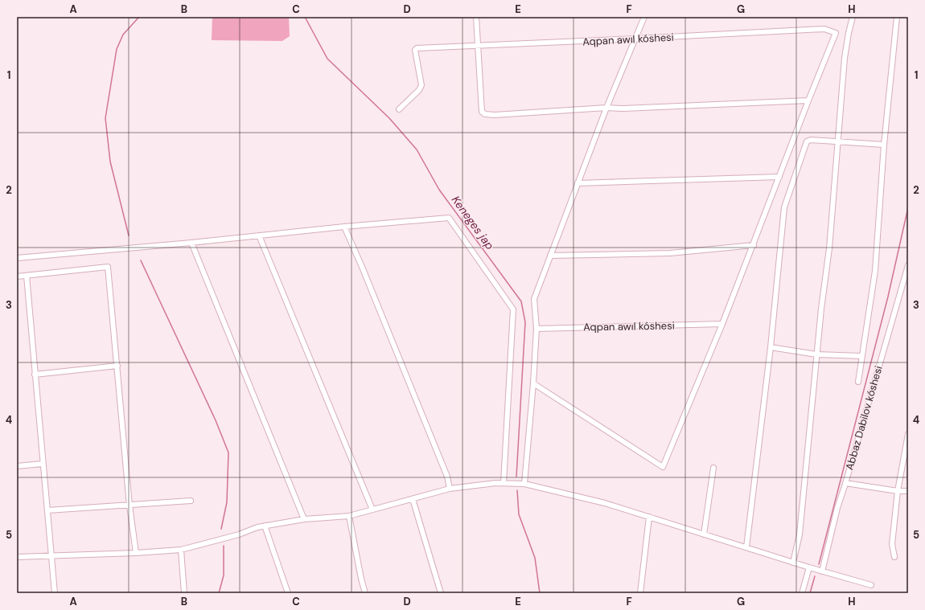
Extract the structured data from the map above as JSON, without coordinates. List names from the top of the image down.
{
  "streets": {
    "street": ["Aqpan awıl kóshesi", "Abbaz Dabilov kóshesi"]
  },
  "water": ["Keneges jap"],
  "grid": {
    "columns": [
      "A",
      "B",
      "C",
      "D",
      "E",
      "F",
      "G",
      "H"
    ],
    "rows": [
      "1",
      "2",
      "3",
      "4",
      "5"
    ]
  }
}
